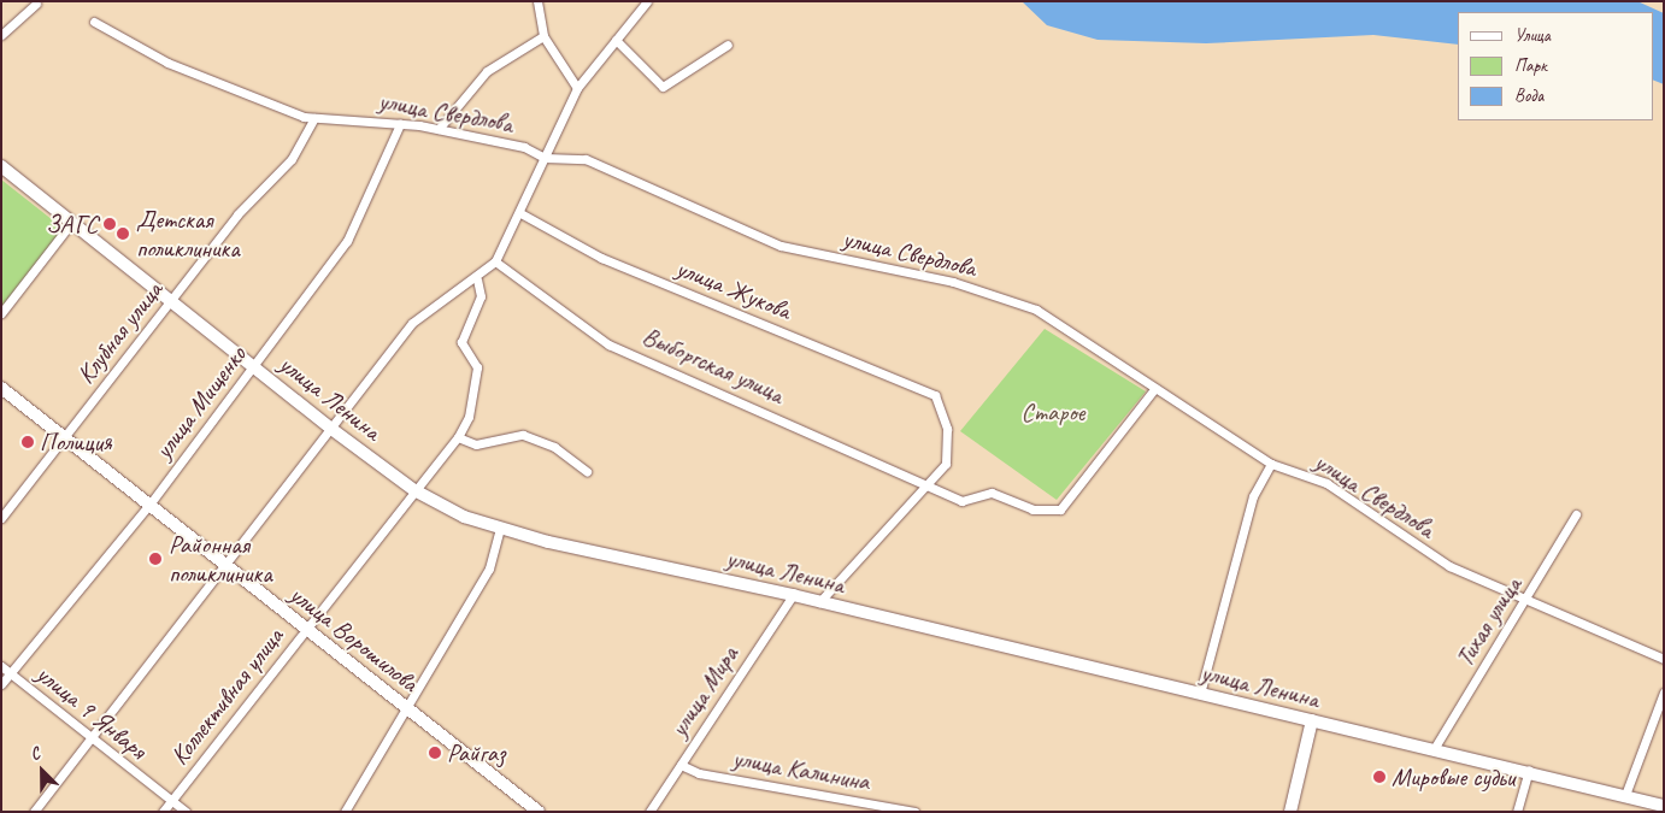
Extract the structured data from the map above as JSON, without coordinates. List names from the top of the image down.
{
  "streets": {
    "main road": ["улица Ленина", "улица Ворошилова"],
    "street": [
      "улица Свердлова",
      "улица Жукова",
      "Клубная улица",
      "Выборгская улица",
      "улица Мищенко",
      "Тихая улица",
      "улица Мира",
      "Коллективная улица",
      "улица 9 Января",
      "улица Калинина"
    ]
  },
  "crossings": [
    ["улица Свердлова", "Клубная улица"],
    ["улица Свердлова", "улица Мищенко"],
    ["улица Свердлова", "Тихая улица"],
    ["улица Жукова", "Выборгская улица"],
    ["Клубная улица", "улица Ленина"],
    ["Клубная улица", "улица Ворошилова"],
    ["улица Ленина", "улица Мищенко"],
    ["улица Ленина", "Тихая улица"],
    ["улица Ленина", "улица Мира"],
    ["улица Ленина", "Коллективная улица"],
    ["улица Мищенко", "улица Ворошилова"],
    ["улица Мищенко", "улица 9 Января"],
    ["улица Ворошилова", "Коллективная улица"],
    ["улица Мира", "улица Калинина"],
    ["Коллективная улица", "улица 9 Января"]
  ],
  "parks": ["Старое"],
  "places": [
    "ЗАГС",
    "Детская поликлиника",
    "Полиция",
    "Районная поликлиника",
    "Райгаз",
    "Мировые судьи"
  ],
  "legend": ["Улица", "Парк", "Вода"],
  "north": "top left"
}
